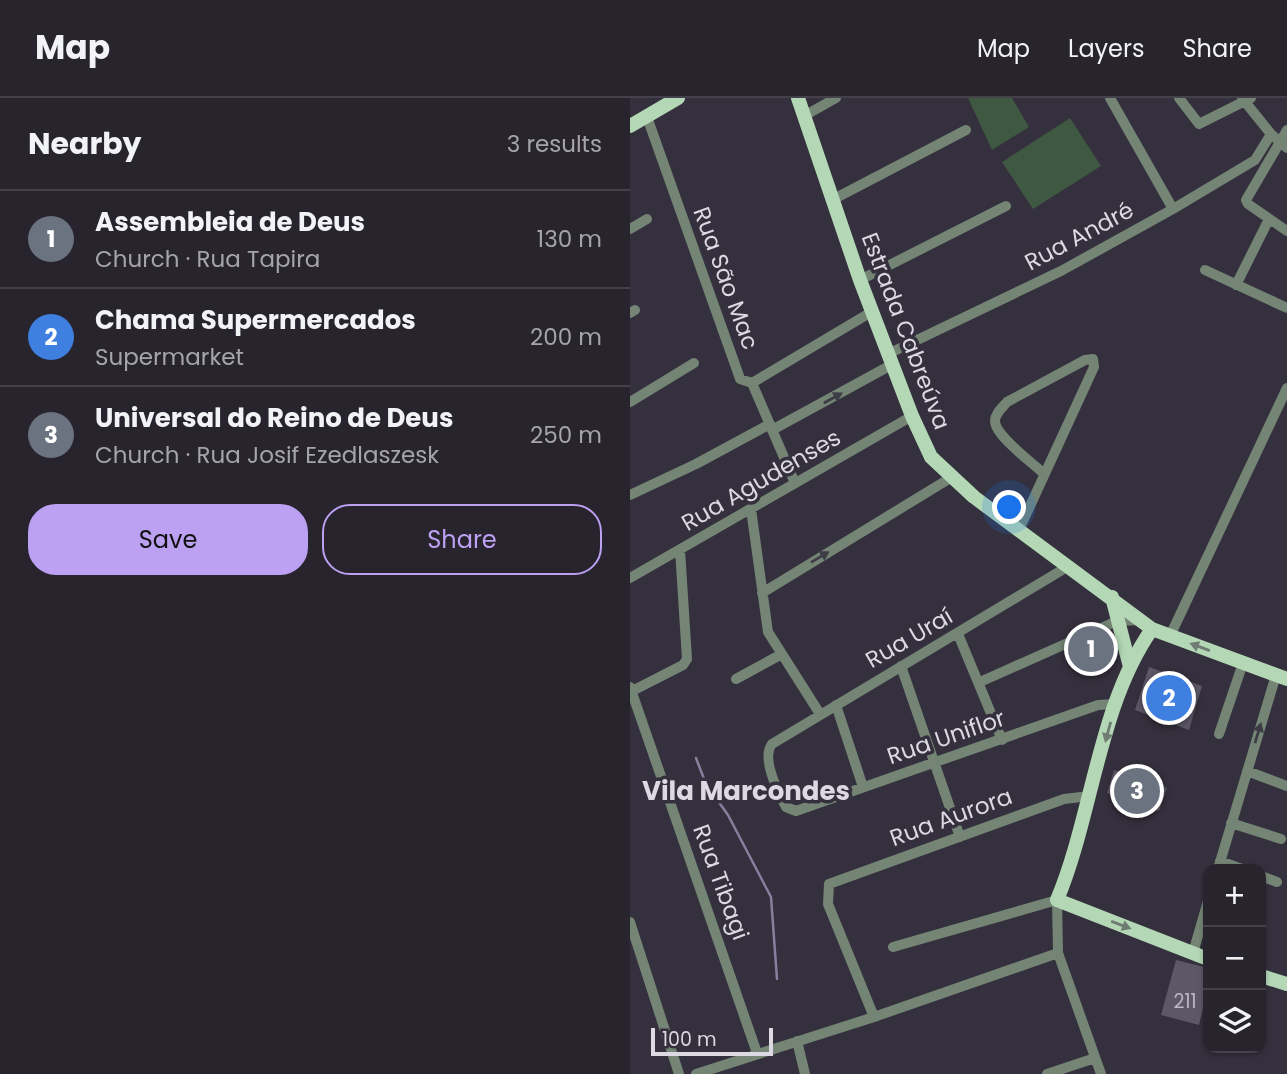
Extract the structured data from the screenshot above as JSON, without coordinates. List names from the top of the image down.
{
  "streets": {
    "main road": ["Estrada Cabreúva"],
    "street": [
      "Rua André",
      "Rua São Mac",
      "Rua Agudenses",
      "Rua Uraí",
      "Rua Uniflor",
      "Rua Aurora",
      "Rua Tibagi"
    ]
  },
  "crossings": [
    ["Rua André", "Rua São Mac"],
    ["Rua André", "Estrada Cabreúva"],
    ["Rua São Mac", "Rua Agudenses"],
    ["Estrada Cabreúva", "Rua Agudenses"],
    ["Estrada Cabreúva", "Rua Uraí"],
    ["Rua Uraí", "Rua Uniflor"]
  ],
  "districts": ["Vila Marcondes"],
  "house_numbers": ["211"],
  "scale_bar": "100 m",
  "page": {
    "header": "Map",
    "nav": ["Map", "Layers", "Share"],
    "heading": ["Nearby", "3 results"],
    "list": [
      {
        "mark": "1",
        "name": "Assembleia de Deus",
        "note": "Church · Rua Tapira",
        "value": "130 m"
      },
      {
        "mark": "2",
        "name": "Chama Supermercados",
        "note": "Supermarket",
        "value": "200 m"
      },
      {
        "mark": "3",
        "name": "Universal do Reino de Deus",
        "note": "Church · Rua Josif Ezedlaszesk",
        "value": "250 m"
      }
    ],
    "buttons": ["Save", "Share"],
    "pins": ["1", "2", "3"],
    "map_buttons": ["+", "−"],
    "scale": "100 m"
  }
}
